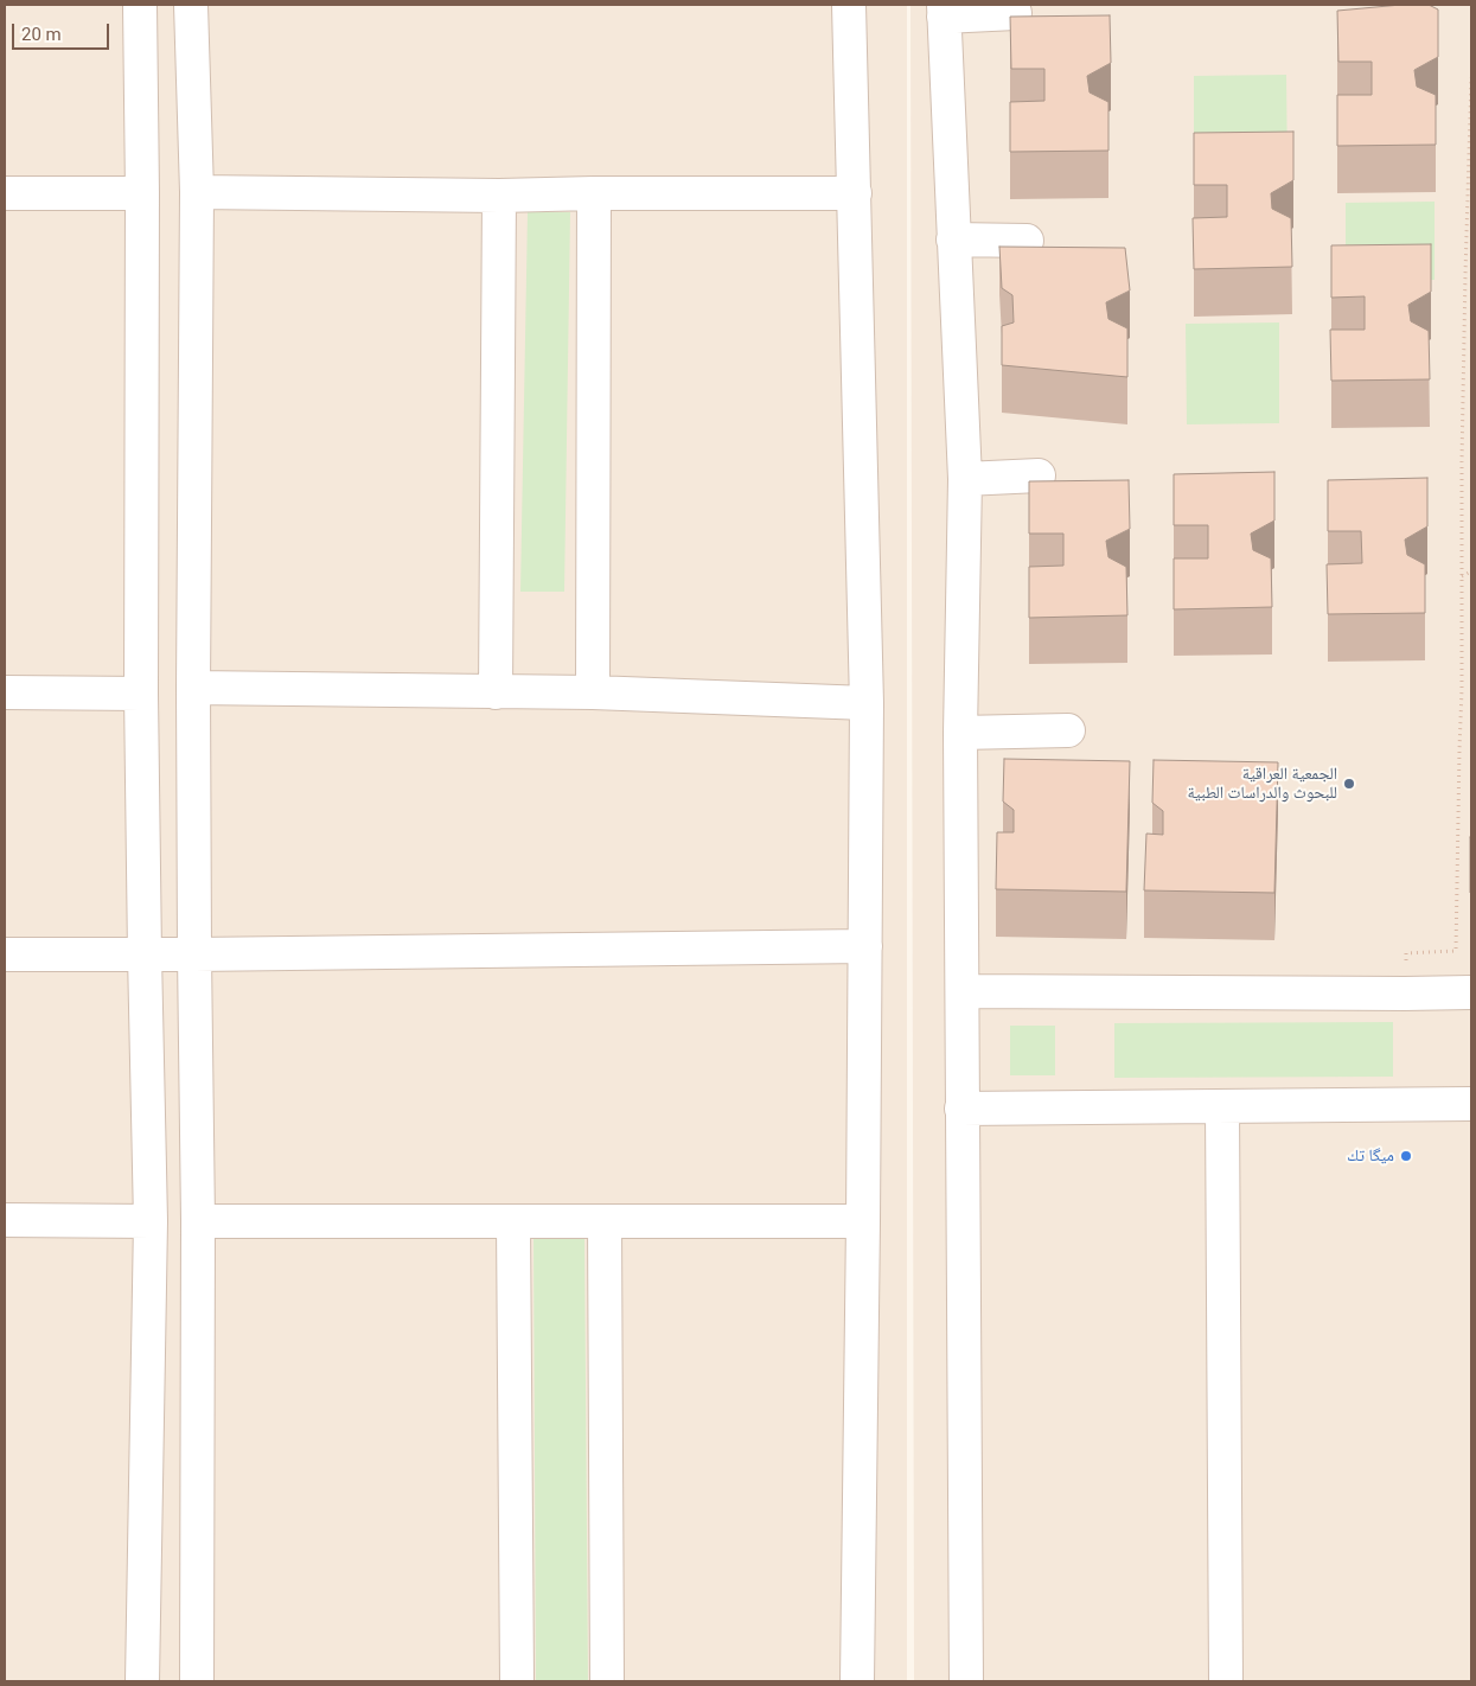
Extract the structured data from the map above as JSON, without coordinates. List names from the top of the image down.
{
  "places": ["الجمعية العراقية للبحوث والدراسات الطبية", "ميگا تك"],
  "scale_bar": "20 m"
}
